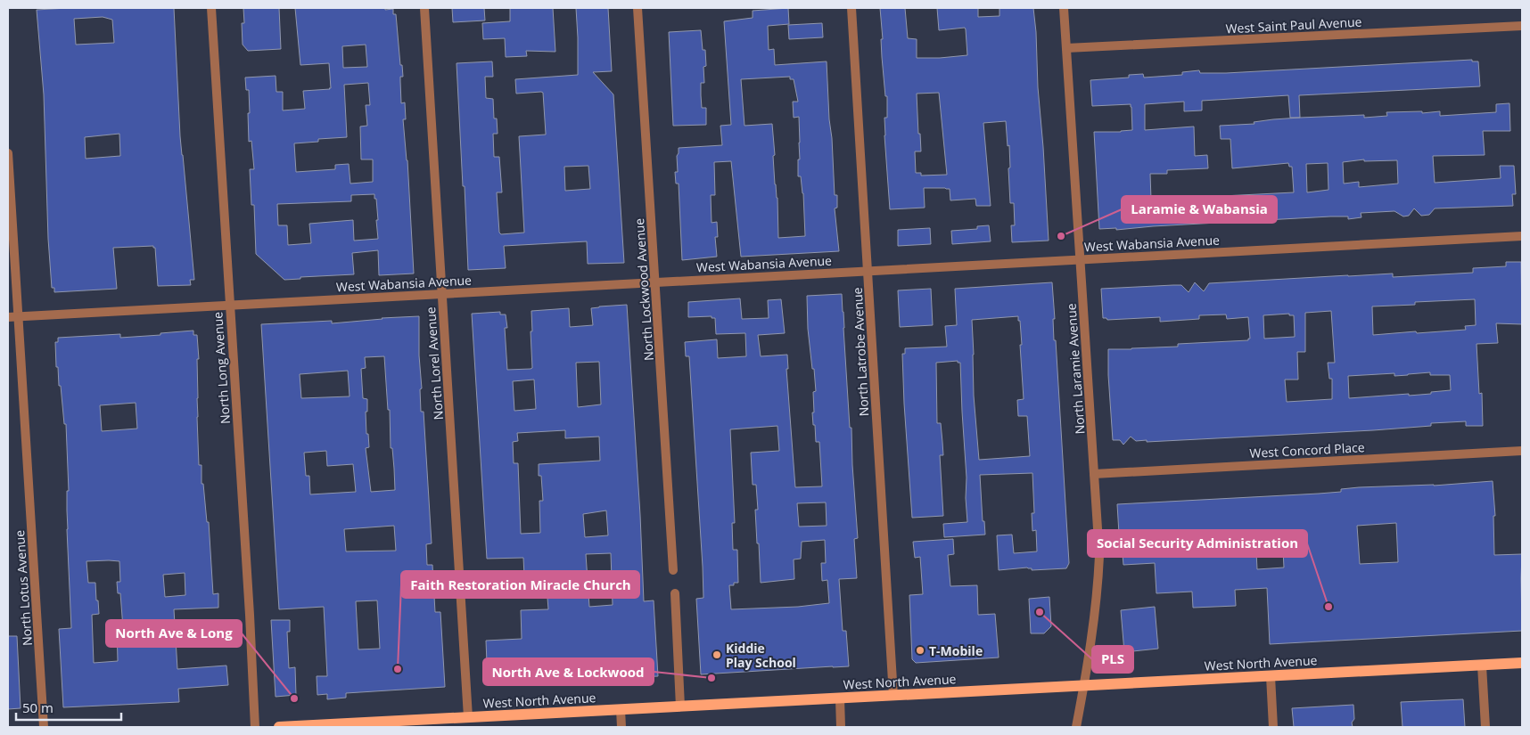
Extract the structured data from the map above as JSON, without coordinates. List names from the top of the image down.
{
  "streets": {
    "main road": ["West North Avenue"],
    "street": [
      "West Saint Paul Avenue",
      "West Wabansia Avenue",
      "North Lockwood Avenue",
      "North Latrobe Avenue",
      "North Lorel Avenue",
      "North Long Avenue",
      "North Laramie Avenue",
      "West Concord Place",
      "North Lotus Avenue"
    ]
  },
  "crossings": [
    ["West Saint Paul Avenue", "North Laramie Avenue"],
    ["West Wabansia Avenue", "North Lockwood Avenue"],
    ["West Wabansia Avenue", "North Latrobe Avenue"],
    ["West Wabansia Avenue", "North Lorel Avenue"],
    ["West Wabansia Avenue", "North Long Avenue"],
    ["West Wabansia Avenue", "North Laramie Avenue"],
    ["West Wabansia Avenue", "North Lotus Avenue"],
    ["North Latrobe Avenue", "West North Avenue"],
    ["North Lorel Avenue", "West North Avenue"],
    ["North Laramie Avenue", "West Concord Place"],
    ["North Laramie Avenue", "West North Avenue"]
  ],
  "places": [
    "Laramie & Wabansia",
    "Social Security Administration",
    "PLS",
    "T-Mobile",
    "Kiddie Play School",
    "Faith Restoration Miracle Church",
    "North Ave & Lockwood",
    "North Ave & Long"
  ],
  "scale_bar": "50 m"
}
